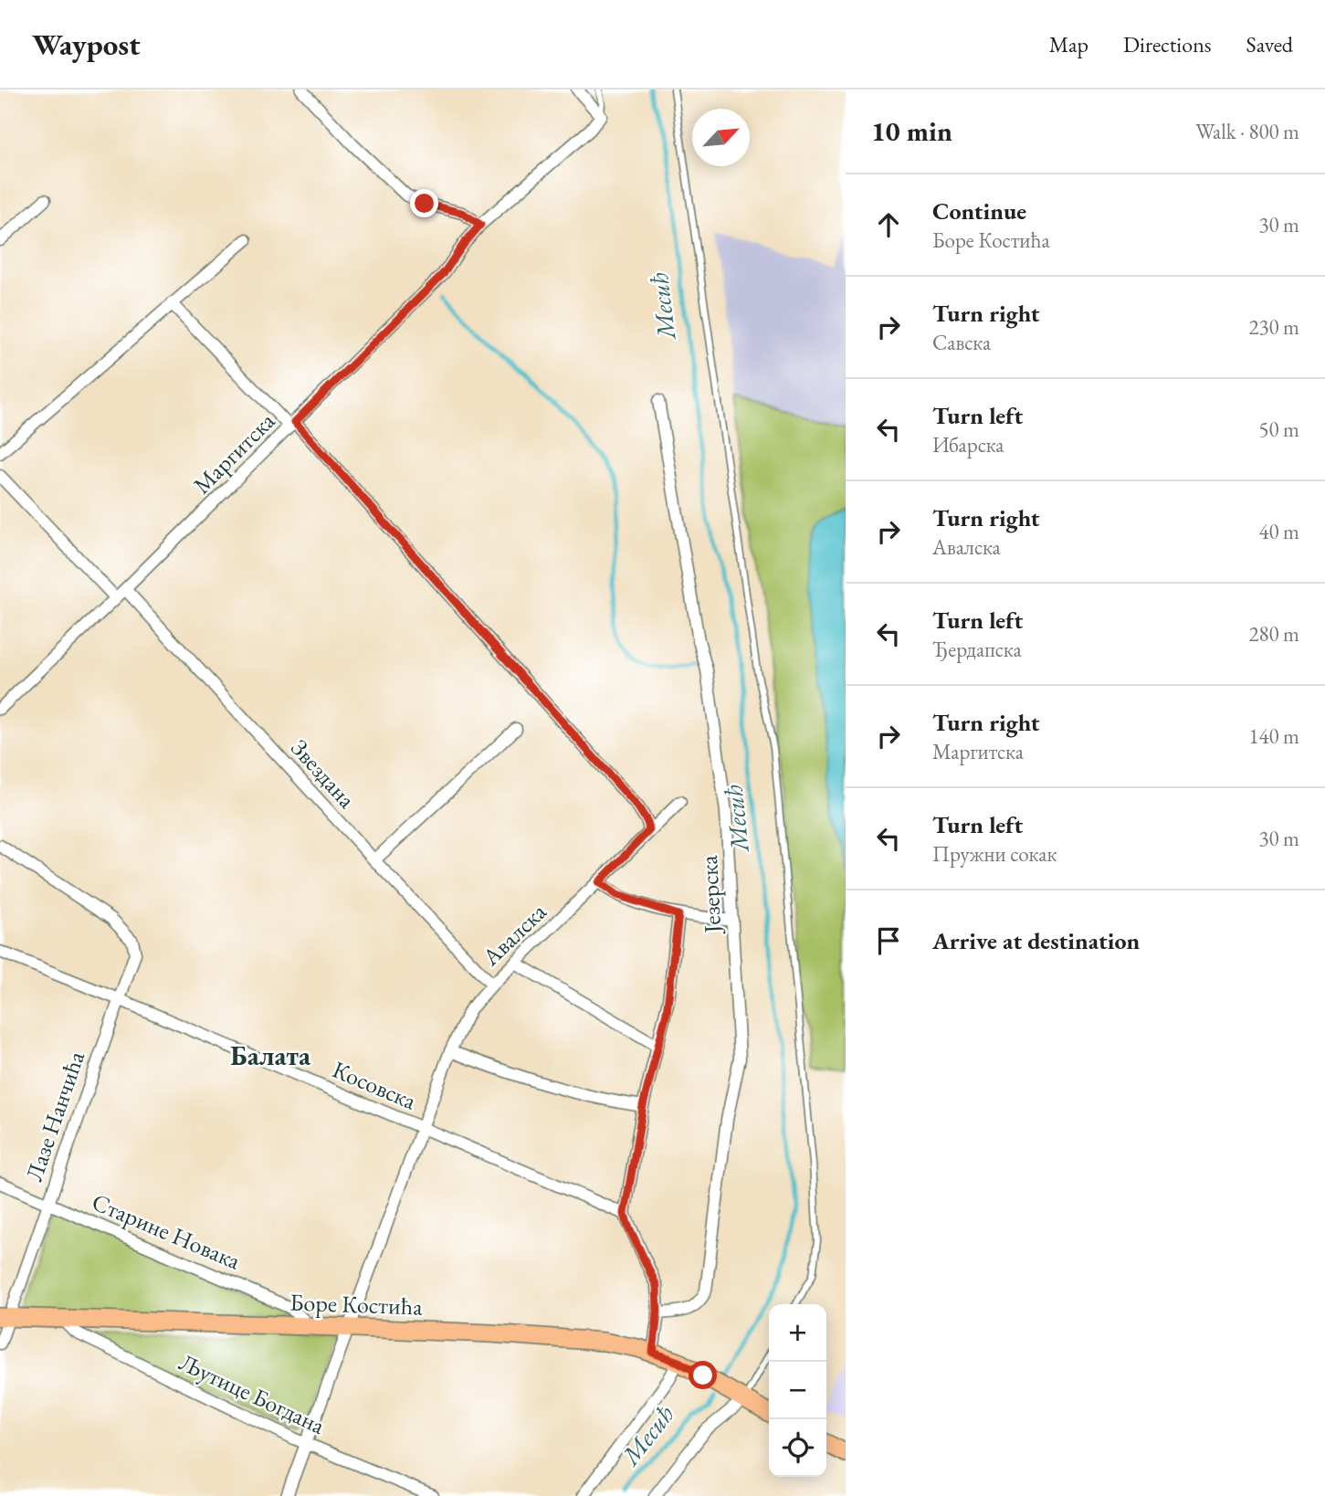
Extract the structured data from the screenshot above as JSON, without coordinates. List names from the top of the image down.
{
  "streets": {
    "main road": ["Боре Костића"],
    "street": [
      "Маргитска",
      "Звездана",
      "Језерска",
      "Авалска",
      "Косовска",
      "Лазе Нанчића",
      "Старине Новака",
      "Љутице Богдана"
    ]
  },
  "crossings": [
    ["Маргитска", "Звездана"],
    ["Звездана", "Авалска"],
    ["Авалска", "Косовска"],
    ["Авалска", "Боре Костића"],
    ["Авалска", "Љутице Богдана"],
    ["Косовска", "Лазе Нанчића"],
    ["Лазе Нанчића", "Старине Новака"],
    ["Лазе Нанчића", "Боре Костића"],
    ["Старине Новака", "Боре Костића"],
    ["Боре Костића", "Љутице Богдана"]
  ],
  "districts": ["Балата"],
  "water": ["Месић"],
  "north": "top right",
  "page": {
    "header": "Waypost",
    "nav": ["Map", "Directions", "Saved"],
    "heading": ["10 min", "Walk · 800 m"],
    "list": [
      ["Continue", "Боре Костића", "30 m"],
      ["Turn right", "Савска", "230 m"],
      ["Turn left", "Ибарска", "50 m"],
      ["Turn right", "Авалска", "40 m"],
      ["Turn left", "Ђердапска", "280 m"],
      ["Turn right", "Маргитска", "140 m"],
      ["Turn left", "Пружни сокак", "30 m"],
      "Arrive at destination"
    ],
    "map_buttons": ["+", "−"]
  }
}
